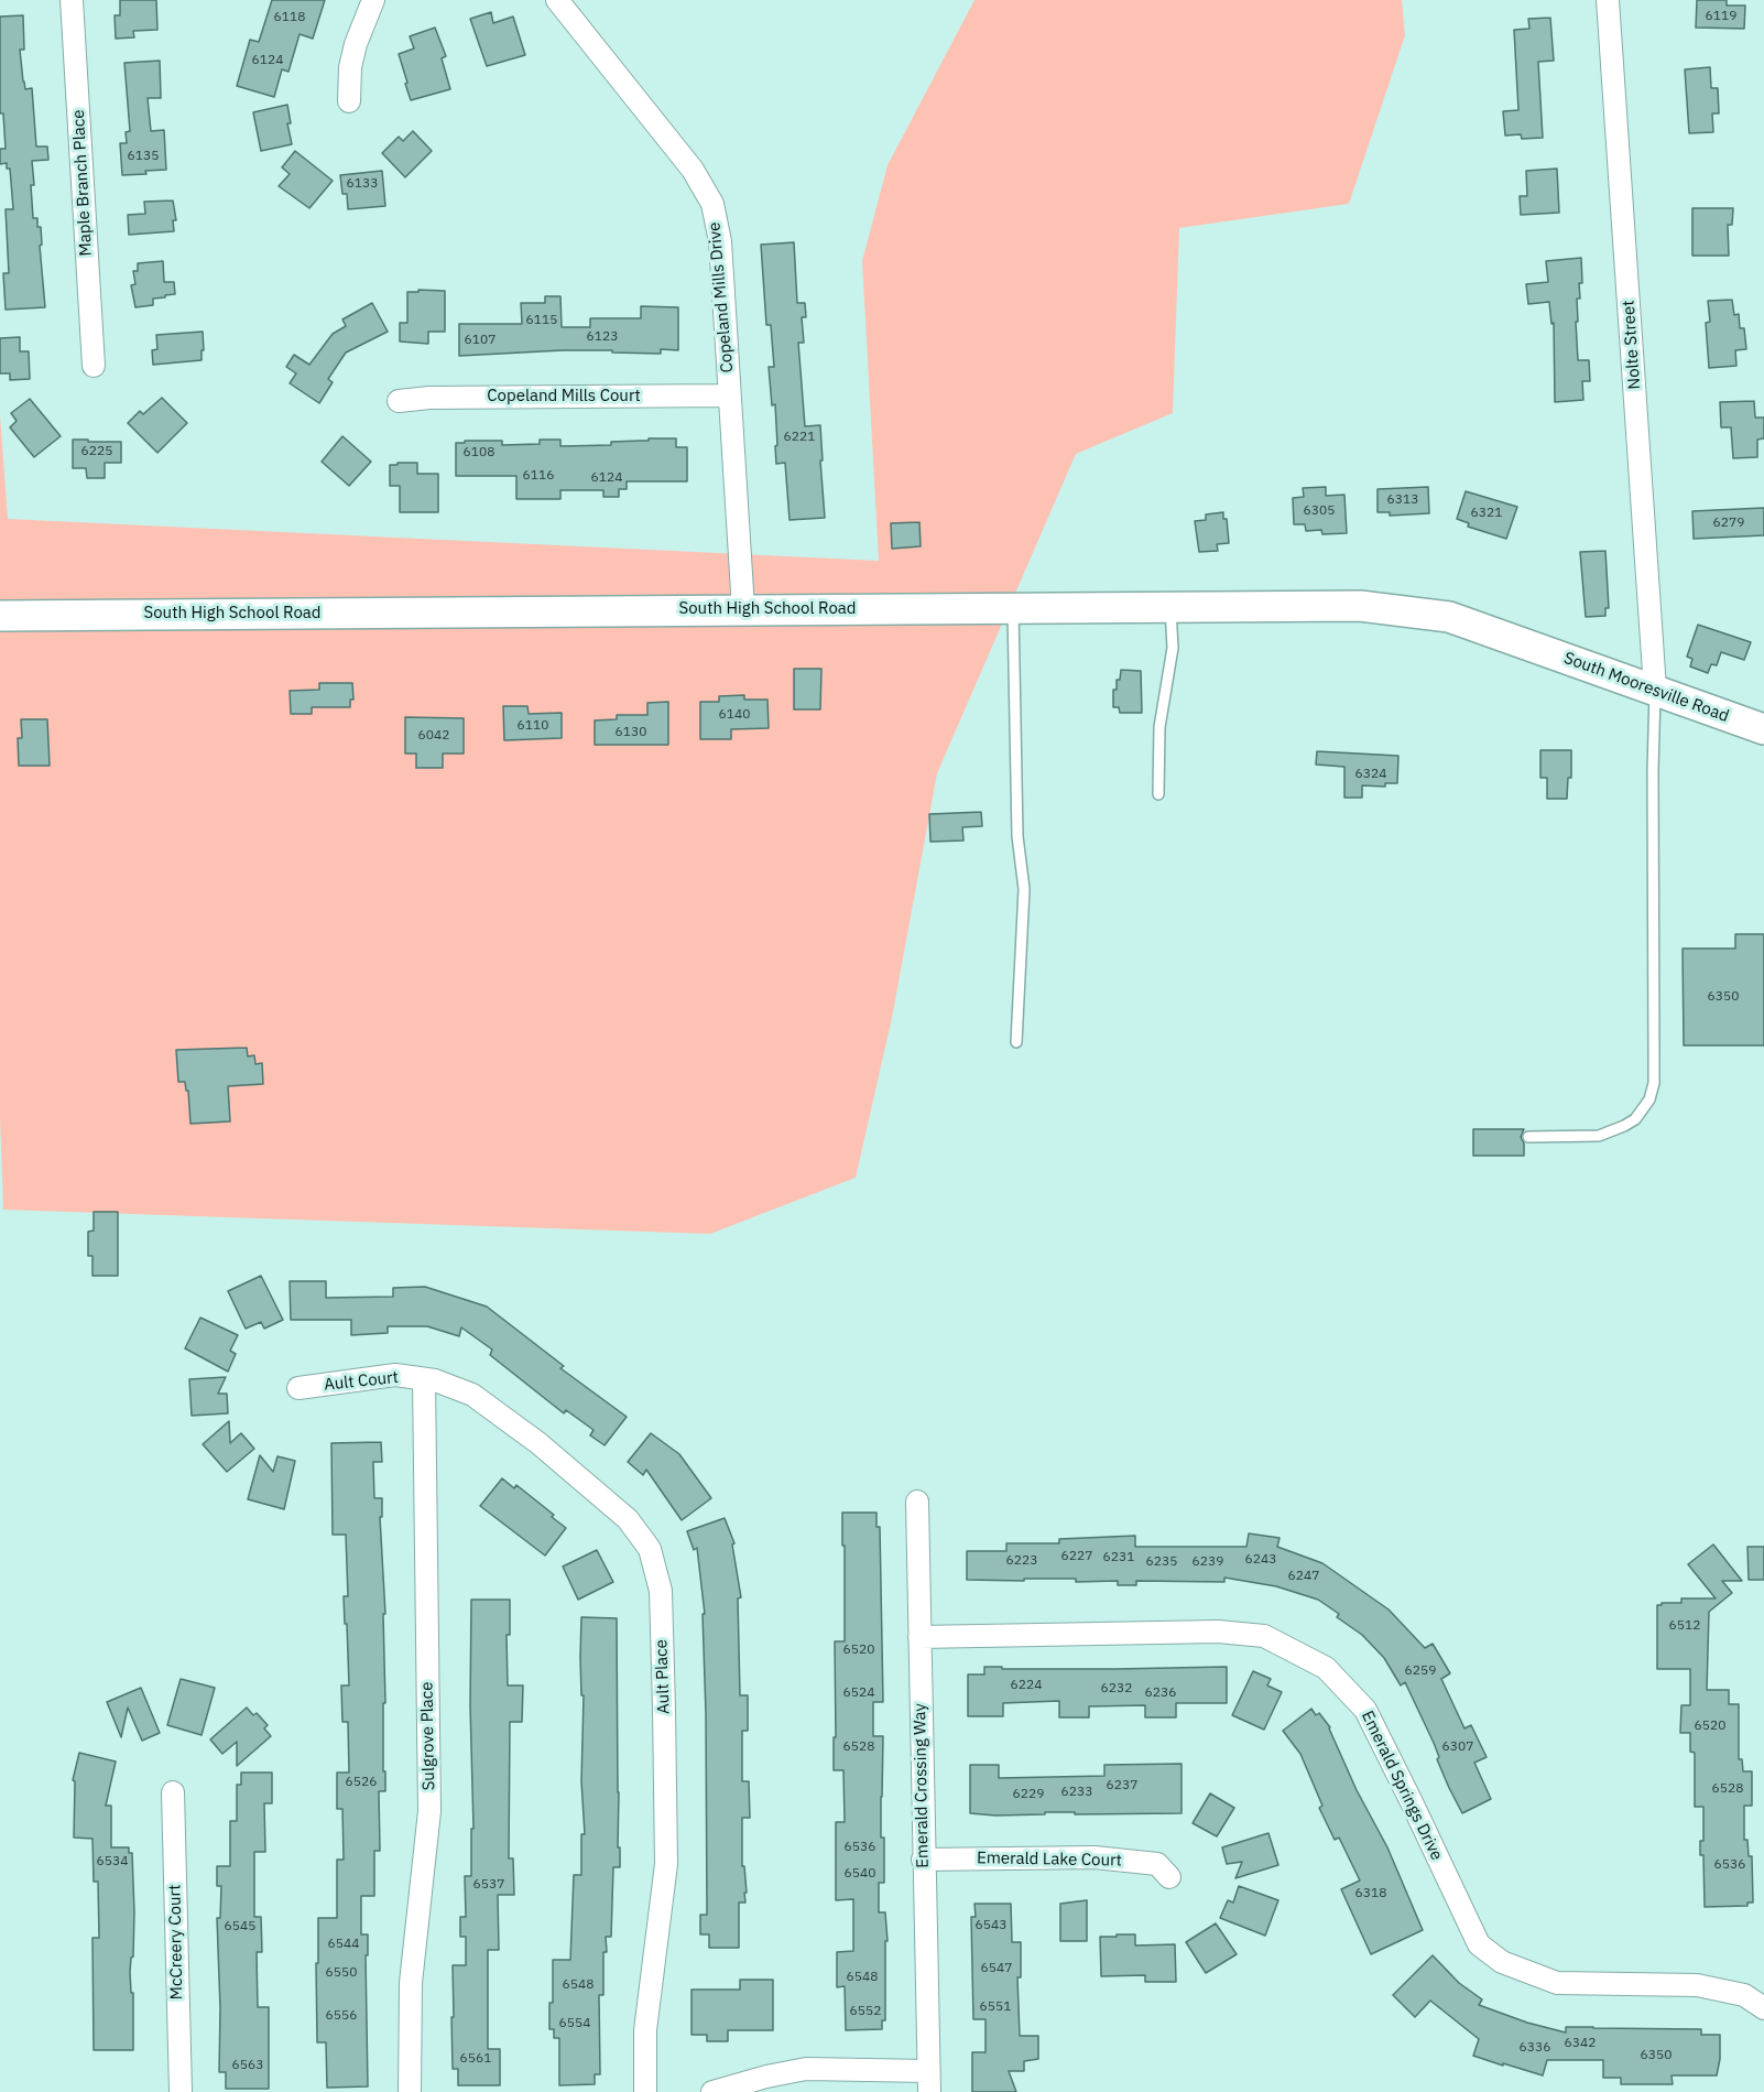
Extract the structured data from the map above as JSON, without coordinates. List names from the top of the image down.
{
  "streets": {
    "main road": ["South High School Road", "South Mooresville Road"],
    "street": [
      "Maple Branch Place",
      "Copeland Mills Drive",
      "Nolte Street",
      "Copeland Mills Court",
      "Ault Court",
      "Ault Place",
      "Sulgrove Place",
      "Emerald Crossing Way",
      "Emerald Springs Drive",
      "Emerald Lake Court",
      "McCreery Court"
    ]
  },
  "crossings": [
    ["Copeland Mills Drive", "Copeland Mills Court"],
    ["Copeland Mills Drive", "South High School Road"],
    ["Nolte Street", "South Mooresville Road"],
    ["South High School Road", "South Mooresville Road"],
    ["Ault Court", "Ault Place"],
    ["Ault Court", "Sulgrove Place"],
    ["Ault Place", "Sulgrove Place"],
    ["Emerald Crossing Way", "Emerald Springs Drive"],
    ["Emerald Crossing Way", "Emerald Lake Court"]
  ],
  "house_numbers": [
    "6119",
    "6118",
    "6124",
    "6135",
    "6133",
    "6115",
    "6123",
    "6107",
    "6221",
    "6225",
    "6108",
    "6116",
    "6124",
    "6313",
    "6305",
    "6321",
    "6279",
    "6140",
    "6110",
    "6130",
    "6042",
    "6324",
    "6350",
    "6227",
    "6231",
    "6243",
    "6223",
    "6235",
    "6239",
    "6247",
    "6512",
    "6520",
    "6259",
    "6224",
    "6232",
    "6524",
    "6236",
    "6520",
    "6528",
    "6307",
    "6526",
    "6237",
    "6528",
    "6233",
    "6229",
    "6536",
    "6534",
    "6536",
    "6540",
    "6537",
    "6318",
    "6543",
    "6545",
    "6544",
    "6547",
    "6550",
    "6548",
    "6548",
    "6551",
    "6552",
    "6556",
    "6554",
    "6342",
    "6336",
    "6350",
    "6561",
    "6563"
  ]
}
